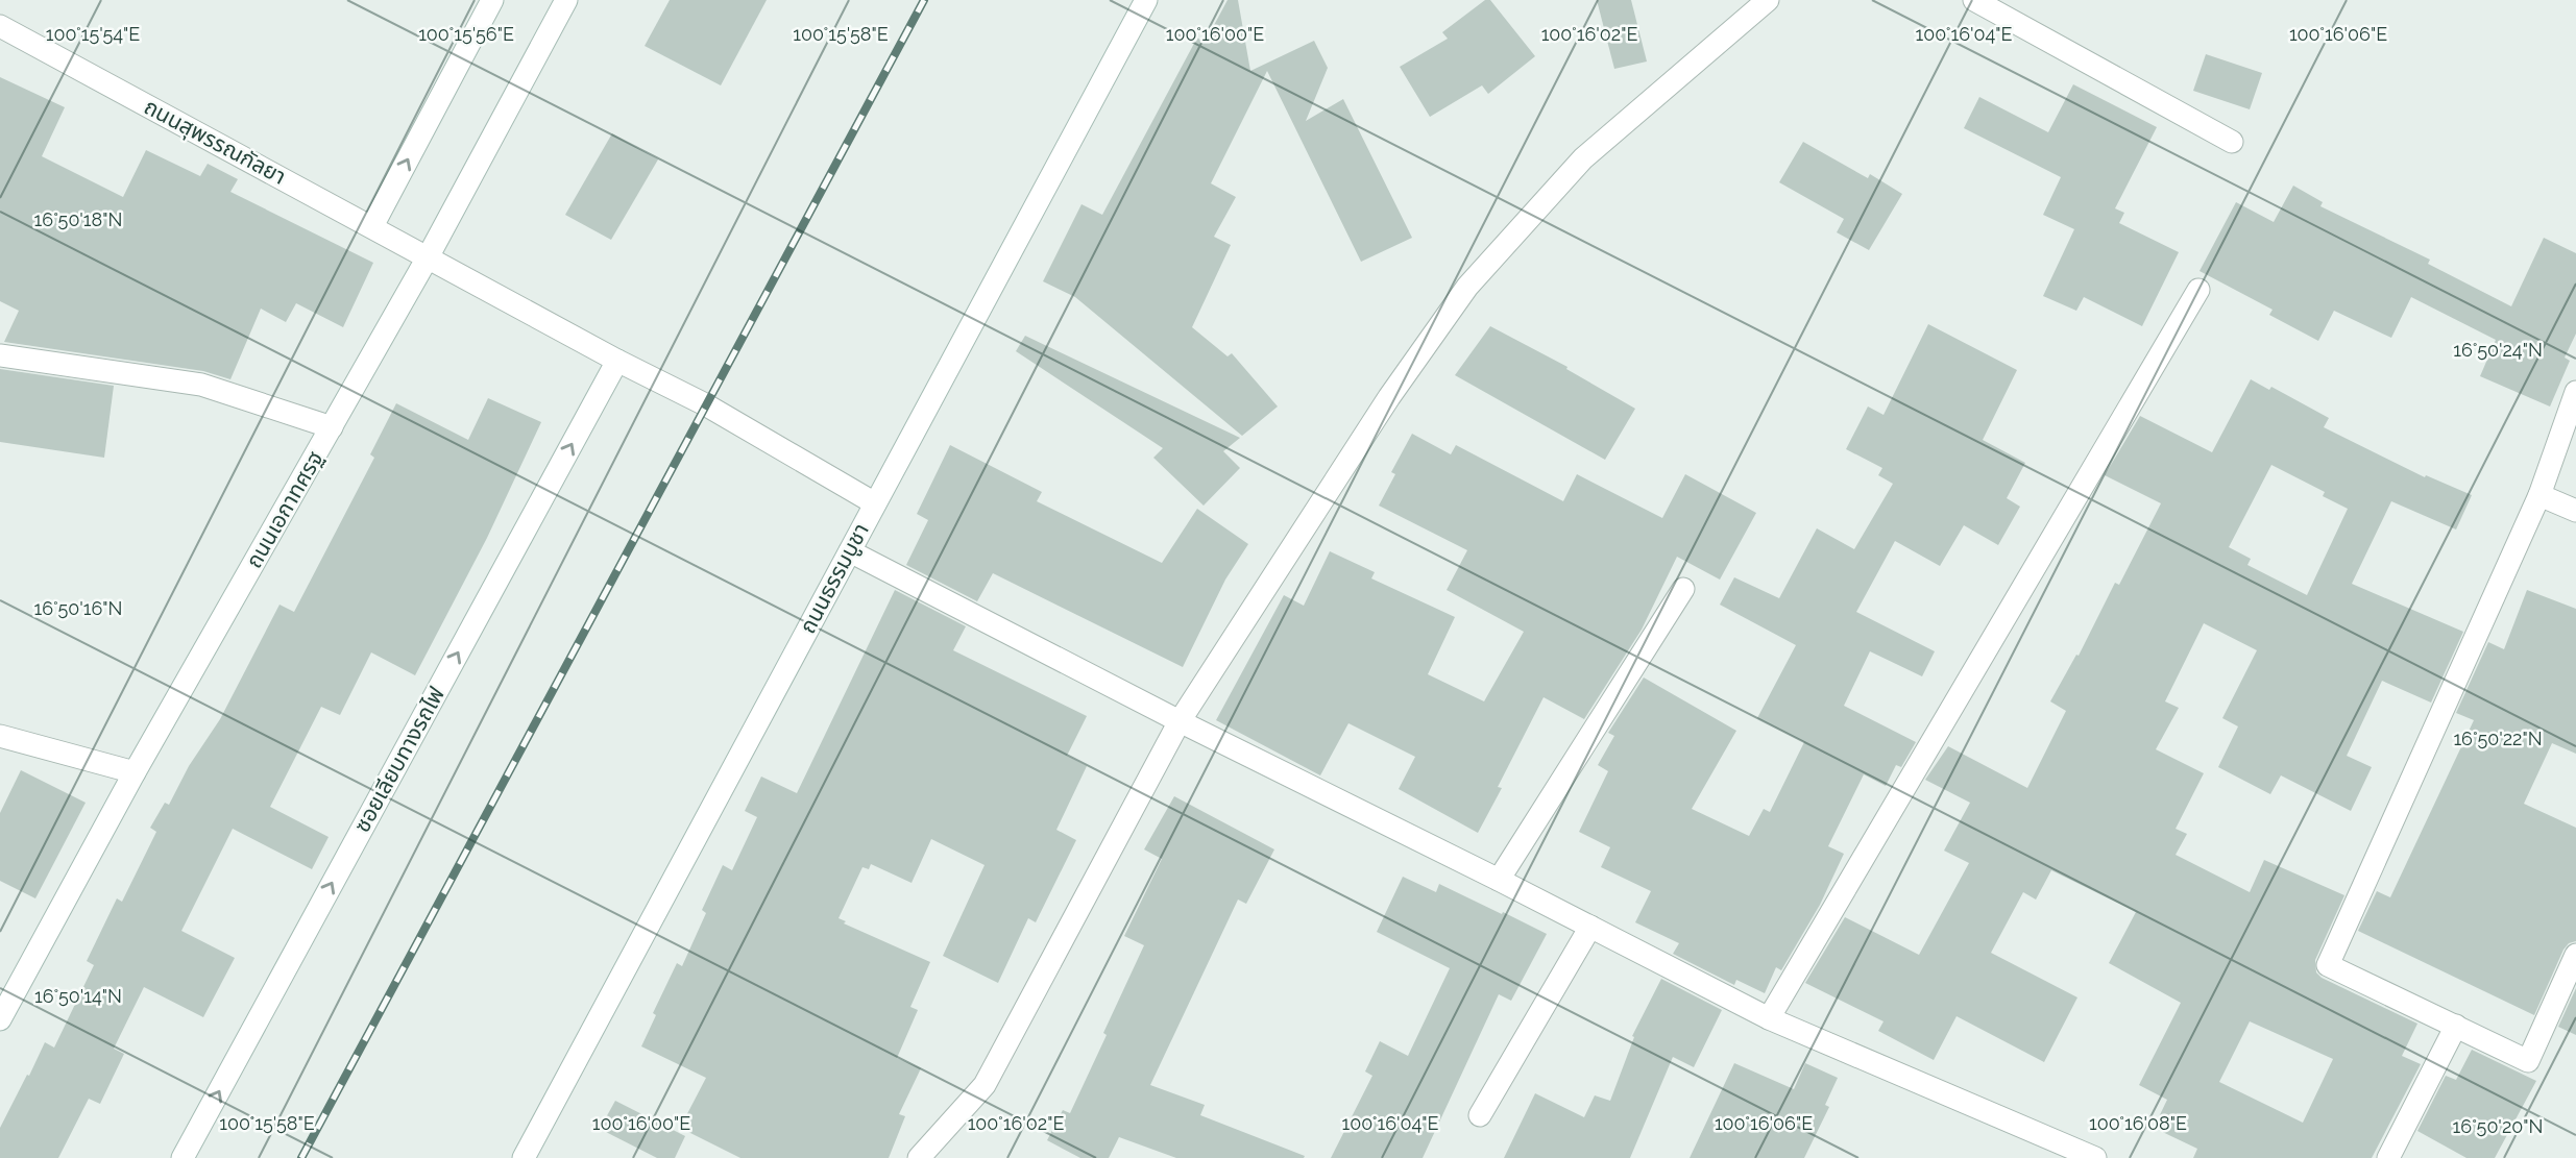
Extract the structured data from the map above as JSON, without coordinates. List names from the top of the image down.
{
  "streets": {
    "street": [
      "ถนนสุพรรณกัลยา",
      "ถนนเอกาทศรฐ",
      "ถนนธรรมบูชา",
      "ซอยเลียบทางรถไฟ"
    ]
  },
  "crossings": [
    ["ถนนสุพรรณกัลยา", "ถนนเอกาทศรฐ"],
    ["ถนนสุพรรณกัลยา", "ถนนธรรมบูชา"],
    ["ถนนสุพรรณกัลยา", "ซอยเลียบทางรถไฟ"]
  ],
  "one_way": ["ซอยเลียบทางรถไฟ"],
  "coordinates": [
    "100°15'54\"E",
    "100°15'56\"E",
    "100°15'58\"E",
    "100°16'00\"E",
    "100°16'02\"E",
    "100°16'04\"E",
    "100°16'06\"E",
    "16°50'18\"N",
    "16°50'24\"N",
    "16°50'16\"N",
    "16°50'22\"N",
    "16°50'14\"N",
    "100°16'08\"E",
    "16°50'20\"N"
  ]
}
